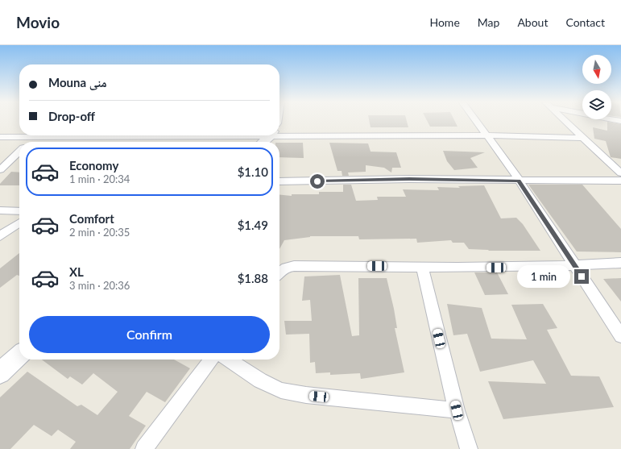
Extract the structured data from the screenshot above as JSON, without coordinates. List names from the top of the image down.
{
  "north": "bottom",
  "page": {
    "header": "Movio",
    "nav": [
      "Home",
      "Map",
      "About",
      "Contact"
    ],
    "banner": ["Mouna منى", "Drop-off"],
    "list": [
      {
        "name": "Economy",
        "note": "1 min · 20:34",
        "value": "$1.10"
      },
      {
        "name": "Comfort",
        "note": "2 min · 20:35",
        "value": "$1.49"
      },
      {
        "name": "XL",
        "note": "3 min · 20:36",
        "value": "$1.88"
      }
    ],
    "bubble": "1 min",
    "buttons": "Confirm"
  }
}
